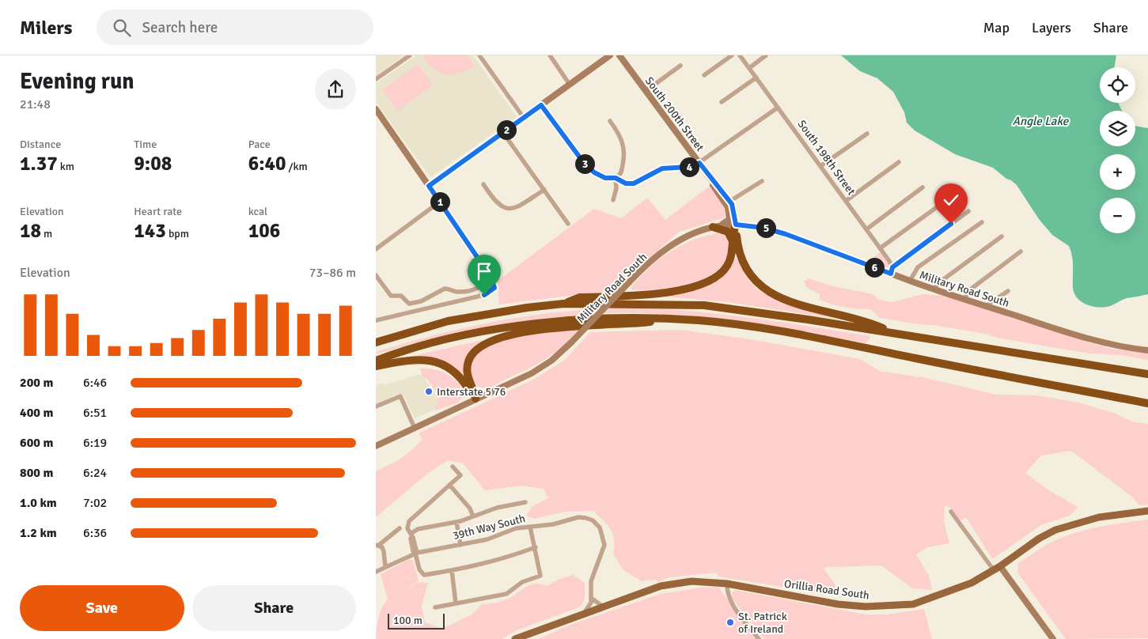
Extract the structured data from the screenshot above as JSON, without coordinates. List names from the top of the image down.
{
  "streets": {
    "main road": ["South 200th Street", "Military Road South", "Orillia Road South"],
    "street": ["South 198th Street", "39th Way South"]
  },
  "crossings": [
    ["South 200th Street", "Military Road South"],
    ["South 198th Street", "Military Road South"]
  ],
  "water": ["Angle Lake"],
  "places": ["Interstate 5 76", "St. Patrick of Ireland"],
  "scale_bar": "100 m",
  "page": {
    "header": "Milers",
    "search": "Search here",
    "nav": ["Map", "Layers", "Share"],
    "heading": ["Evening run", "21:48"],
    "map_buttons": ["+", "−"],
    "pins": [
      "2",
      "3",
      "4",
      "1",
      "5",
      "6"
    ],
    "stats": [
      ["Distance", "1.37 km"],
      ["Time", "9:08"],
      ["Pace", "6:40 /km"],
      ["Elevation", "18 m"],
      ["Heart rate", "143 bpm"],
      ["kcal", "106"]
    ],
    "chart": ["Elevation", "73–86 m"],
    "list": [
      {
        "name": "200 m",
        "note": "6:46"
      },
      {
        "name": "400 m",
        "note": "6:51"
      },
      {
        "name": "600 m",
        "note": "6:19"
      },
      {
        "name": "800 m",
        "note": "6:24"
      },
      {
        "name": "1.0 km",
        "note": "7:02"
      },
      {
        "name": "1.2 km",
        "note": "6:36"
      }
    ],
    "buttons": ["Save", "Share"],
    "scale": "100 m"
  }
}
